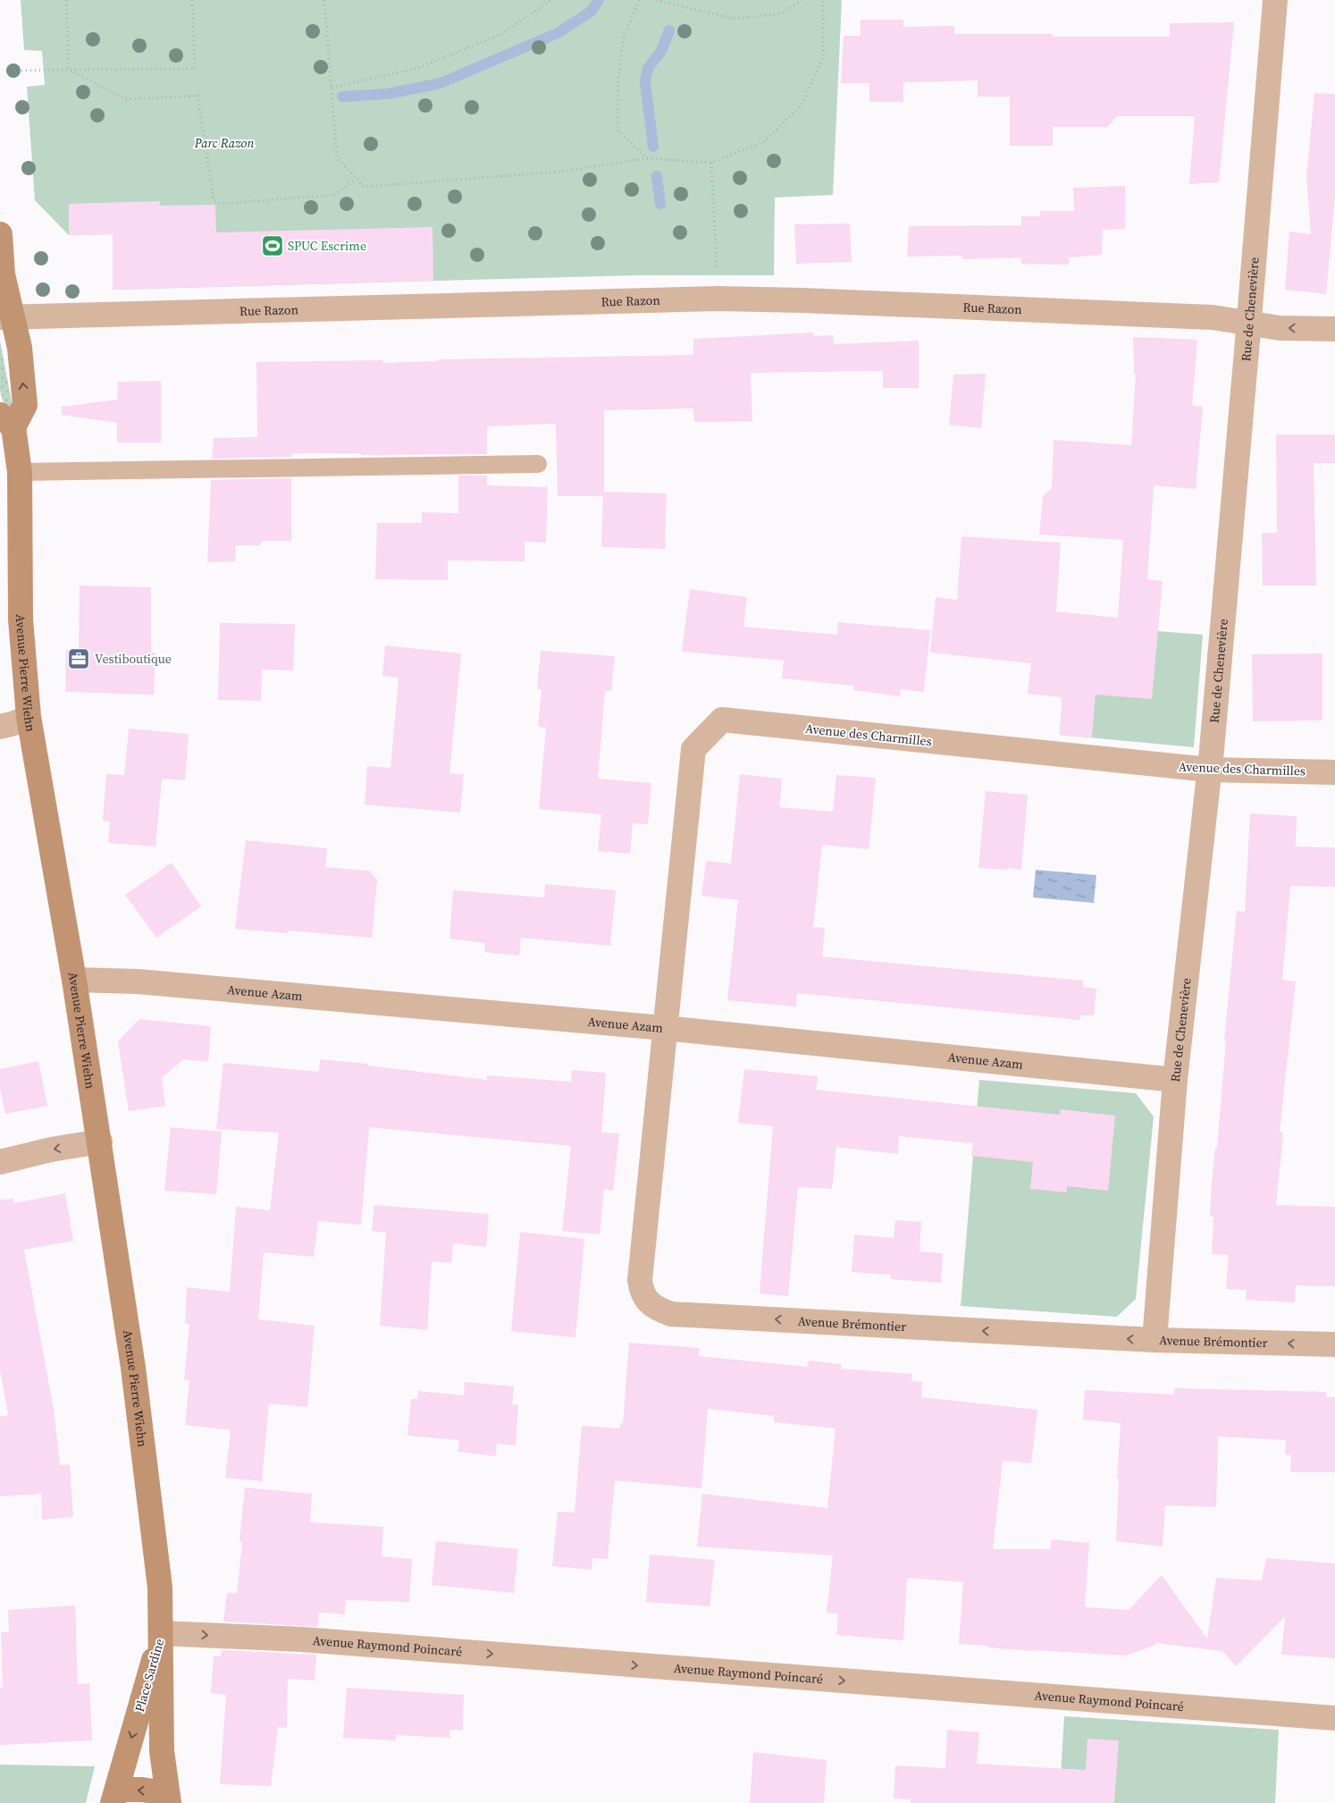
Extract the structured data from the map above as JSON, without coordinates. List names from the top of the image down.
{
  "streets": {
    "street": [
      "Rue Razon",
      "Rue de Chenevière",
      "Avenue Pierre Wiehn",
      "Avenue des Charmilles",
      "Avenue Azam",
      "Avenue Brémontier",
      "Avenue Raymond Poincaré",
      "Place Sardine"
    ]
  },
  "crossings": [
    ["Rue Razon", "Rue de Chenevière"],
    ["Rue Razon", "Avenue Pierre Wiehn"],
    ["Rue de Chenevière", "Avenue des Charmilles"],
    ["Rue de Chenevière", "Avenue Azam"],
    ["Rue de Chenevière", "Avenue Brémontier"],
    ["Avenue Pierre Wiehn", "Avenue Azam"],
    ["Avenue Pierre Wiehn", "Avenue Raymond Poincaré"],
    ["Avenue Pierre Wiehn", "Place Sardine"],
    ["Avenue des Charmilles", "Avenue Azam"],
    ["Avenue des Charmilles", "Avenue Brémontier"],
    ["Avenue Azam", "Avenue Brémontier"],
    ["Avenue Raymond Poincaré", "Place Sardine"]
  ],
  "one_way": ["Avenue Raymond Poincaré", "Place Sardine"],
  "parks": ["Parc Razon"],
  "places": {
    "sports": ["SPUC Escrime"],
    "office": ["Vestiboutique"]
  }
}
